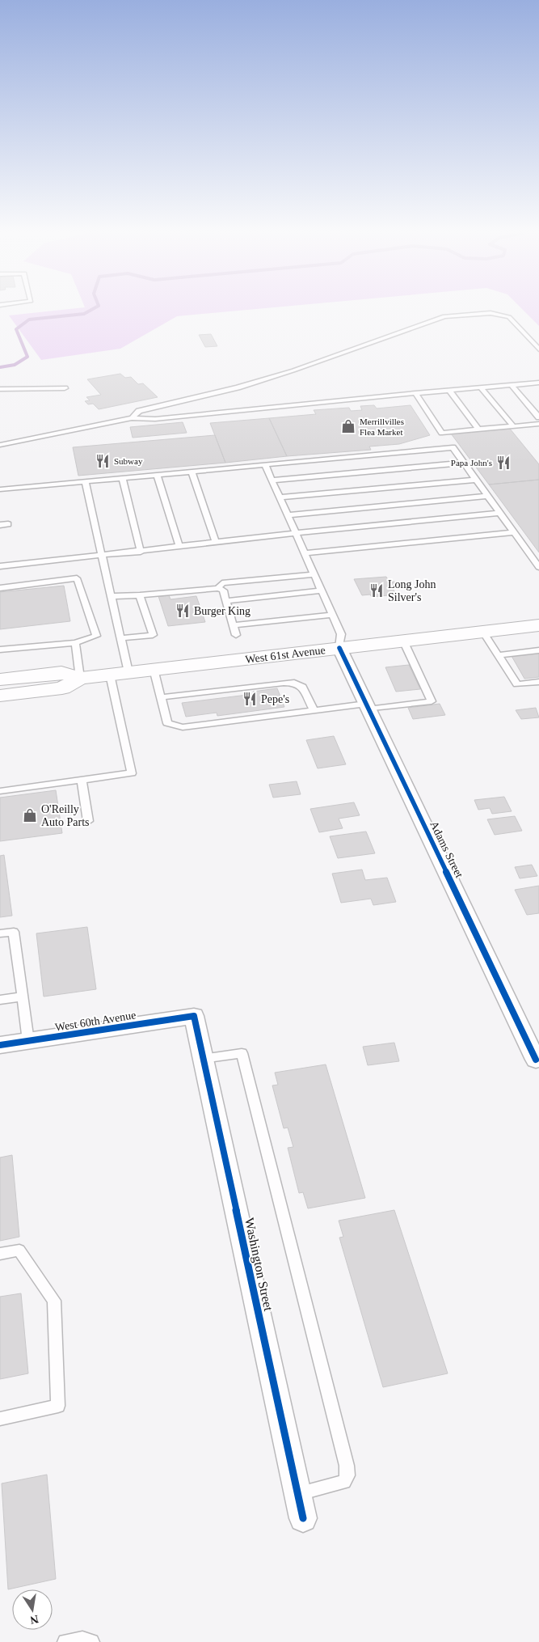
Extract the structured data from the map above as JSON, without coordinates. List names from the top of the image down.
{
  "streets": {
    "main road": ["West 61st Avenue"],
    "street": ["Adams Street", "West 60th Avenue", "Washington Street"]
  },
  "crossings": [
    ["West 61st Avenue", "Adams Street"],
    ["West 60th Avenue", "Washington Street"]
  ],
  "places": {
    "shop": ["Merrillvilles Flea Market", "O'Reilly Auto Parts"],
    "restaurant": [
      "Subway",
      "Papa John's",
      "Long John Silver's",
      "Burger King",
      "Pepe's"
    ]
  },
  "north": "bottom"
}
